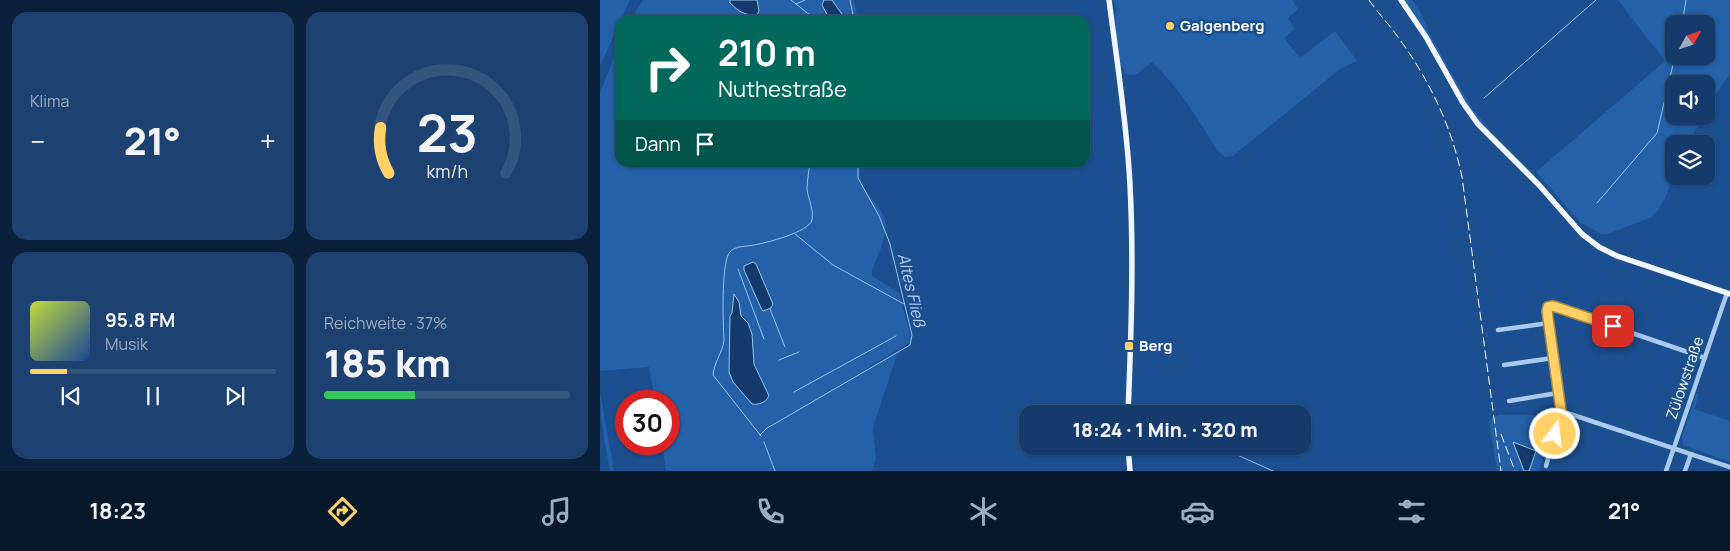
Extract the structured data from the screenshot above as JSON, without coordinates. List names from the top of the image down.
{
  "streets": {
    "street": ["Zülowstraße"]
  },
  "water": ["Altes Fließ"],
  "places": {
    "other": ["Galgenberg"],
    "transit": ["Berg"]
  },
  "north": "top right",
  "page": {
    "tile": [
      "Klima",
      ["Reichweite · 37%", "185 km"]
    ],
    "turn": ["210 m", "Nuthestraße"],
    "heat": ["−", "21°", "+"],
    "then": "Dann",
    "song": ["95.8 FM", "Musik"],
    "limit": "30",
    "trip": "18:24 · 1 Min. · 320 m",
    "tabs": ["18:23", "21°"],
    "gauge": ["23", "km/h"]
  }
}
